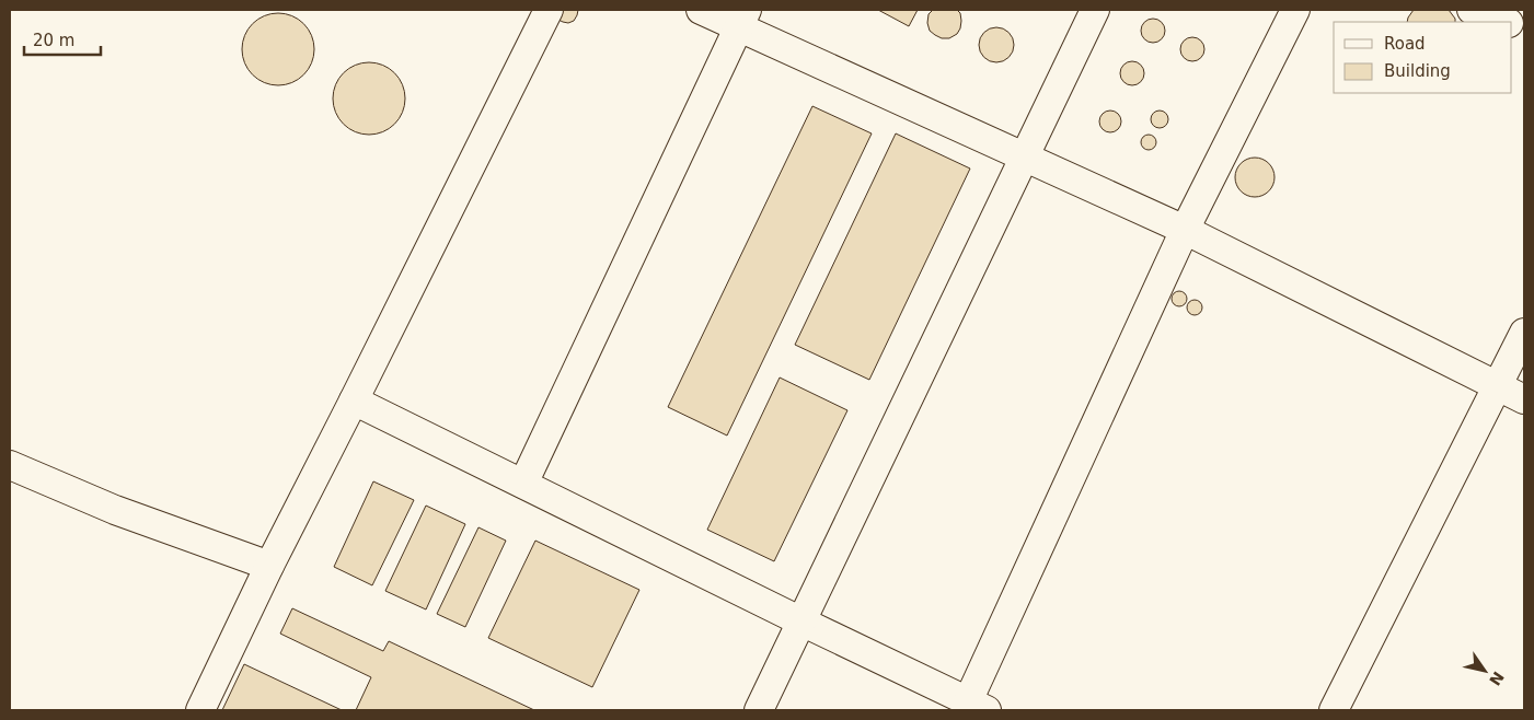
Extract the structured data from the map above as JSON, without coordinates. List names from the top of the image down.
{
  "legend": ["Road", "Building"],
  "scale_bar": "20 m",
  "north": "bottom right"
}
